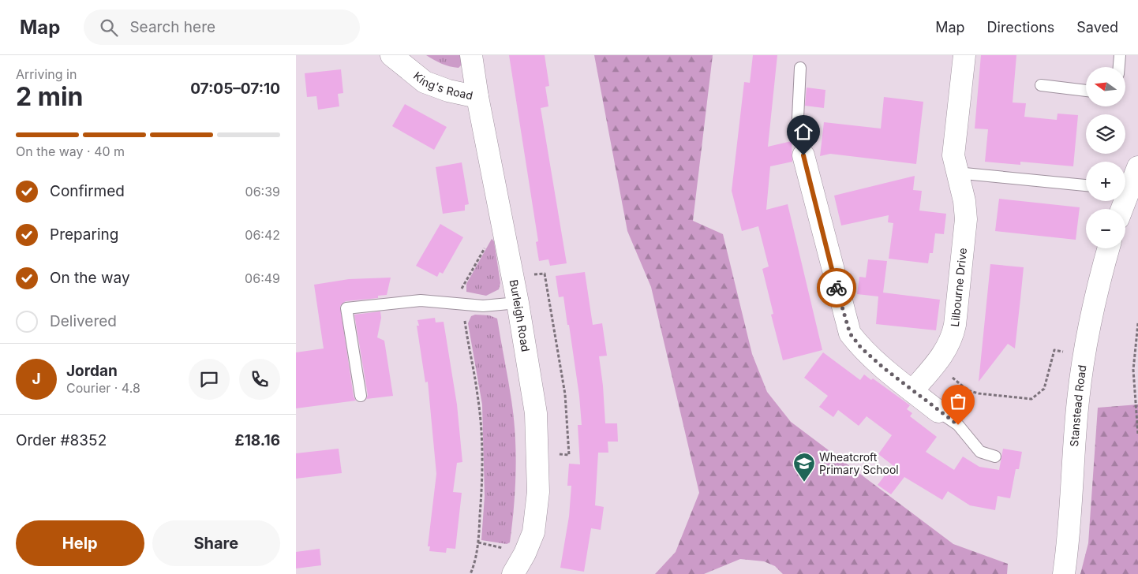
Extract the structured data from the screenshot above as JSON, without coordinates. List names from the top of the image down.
{
  "streets": {
    "street": [
      "King's Road",
      "Lilbourne Drive",
      "Burleigh Road",
      "Stanstead Road"
    ]
  },
  "crossings": [
    ["King's Road", "Burleigh Road"]
  ],
  "places": {
    "school or university": ["Wheatcroft Primary School"]
  },
  "north": "left",
  "page": {
    "header": "Map",
    "search": "Search here",
    "nav": ["Map", "Directions", "Saved"],
    "heading": ["2 min", "Arriving in", "07:05–07:10"],
    "panel": [
      "Jordan",
      "Courier · 4.8",
      "Order #8352",
      "£18.16"
    ],
    "map_buttons": ["+", "−"],
    "bar": "On the way · 40 m",
    "list": [
      ["Confirmed", "06:39"],
      ["Preparing", "06:42"],
      ["On the way", "06:49"],
      "Delivered"
    ],
    "round": "J",
    "buttons": ["Help", "Share"]
  }
}
